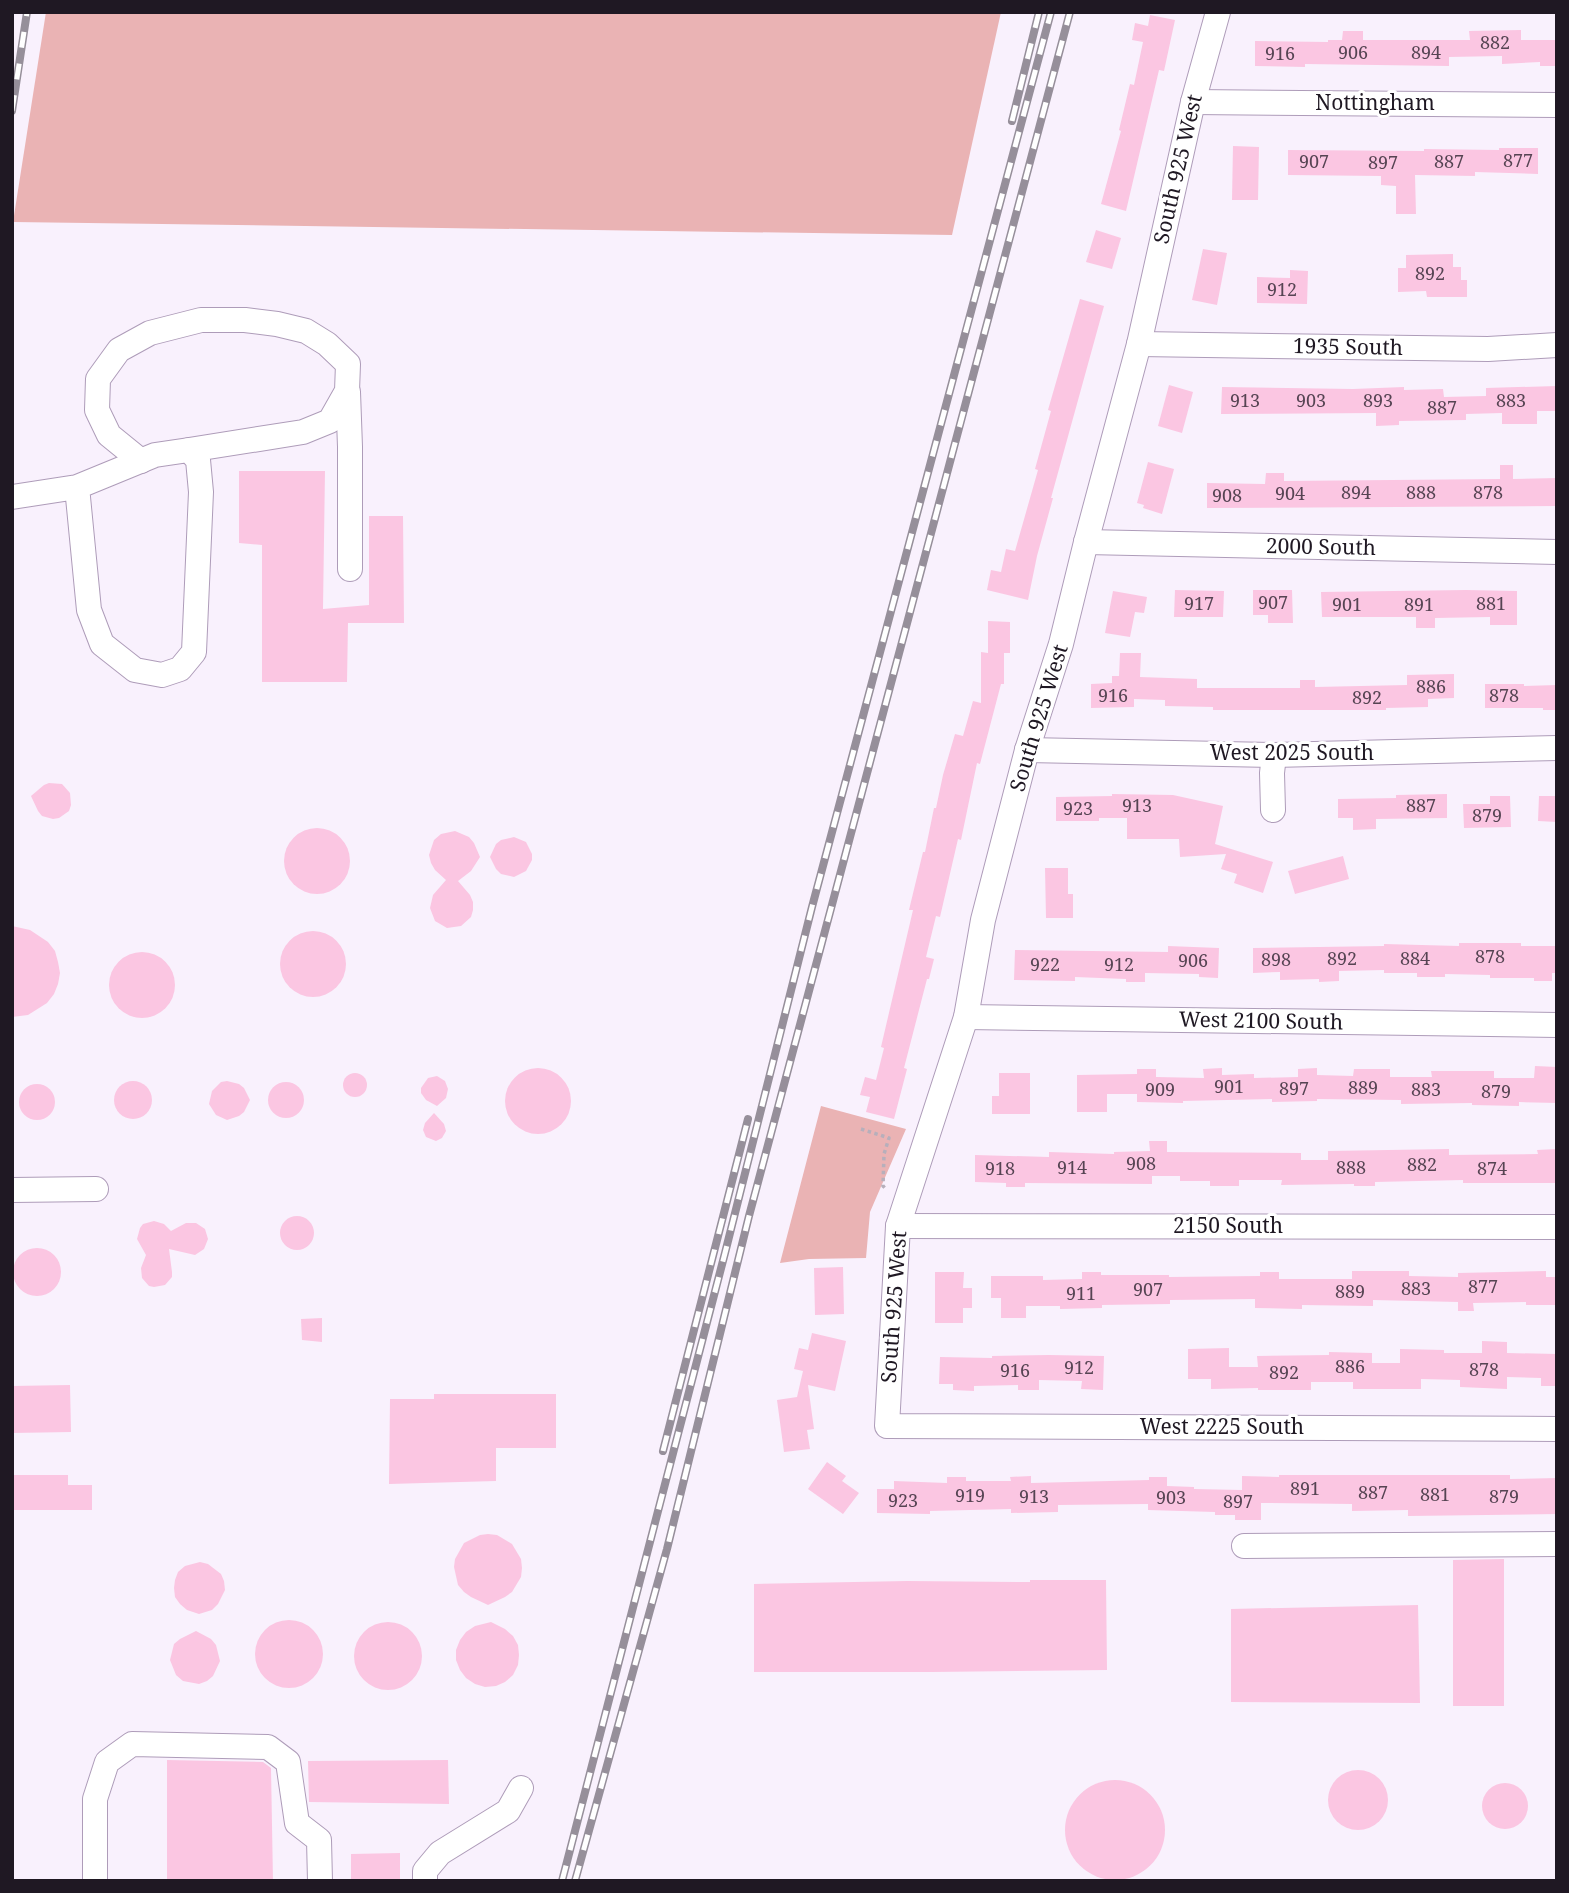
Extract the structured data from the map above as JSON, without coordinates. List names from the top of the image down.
{
  "streets": {
    "street": [
      "Nottingham",
      "South 925 West",
      "1935 South",
      "2000 South",
      "West 2025 South",
      "West 2100 South",
      "2150 South",
      "West 2225 South"
    ]
  },
  "crossings": [
    ["Nottingham", "South 925 West"],
    ["South 925 West", "1935 South"],
    ["South 925 West", "2000 South"],
    ["South 925 West", "West 2025 South"],
    ["South 925 West", "West 2100 South"],
    ["South 925 West", "2150 South"],
    ["South 925 West", "West 2225 South"]
  ],
  "house_numbers": [
    "882",
    "906",
    "894",
    "916",
    "877",
    "907",
    "887",
    "897",
    "892",
    "912",
    "913",
    "903",
    "893",
    "883",
    "887",
    "894",
    "888",
    "878",
    "904",
    "908",
    "907",
    "917",
    "881",
    "901",
    "891",
    "886",
    "916",
    "878",
    "892",
    "913",
    "887",
    "923",
    "879",
    "878",
    "892",
    "884",
    "898",
    "906",
    "922",
    "912",
    "901",
    "889",
    "897",
    "909",
    "883",
    "879",
    "908",
    "882",
    "914",
    "888",
    "918",
    "874",
    "877",
    "883",
    "907",
    "889",
    "911",
    "886",
    "912",
    "878",
    "916",
    "892",
    "891",
    "887",
    "881",
    "919",
    "913",
    "879",
    "903",
    "923",
    "897"
  ]
}
